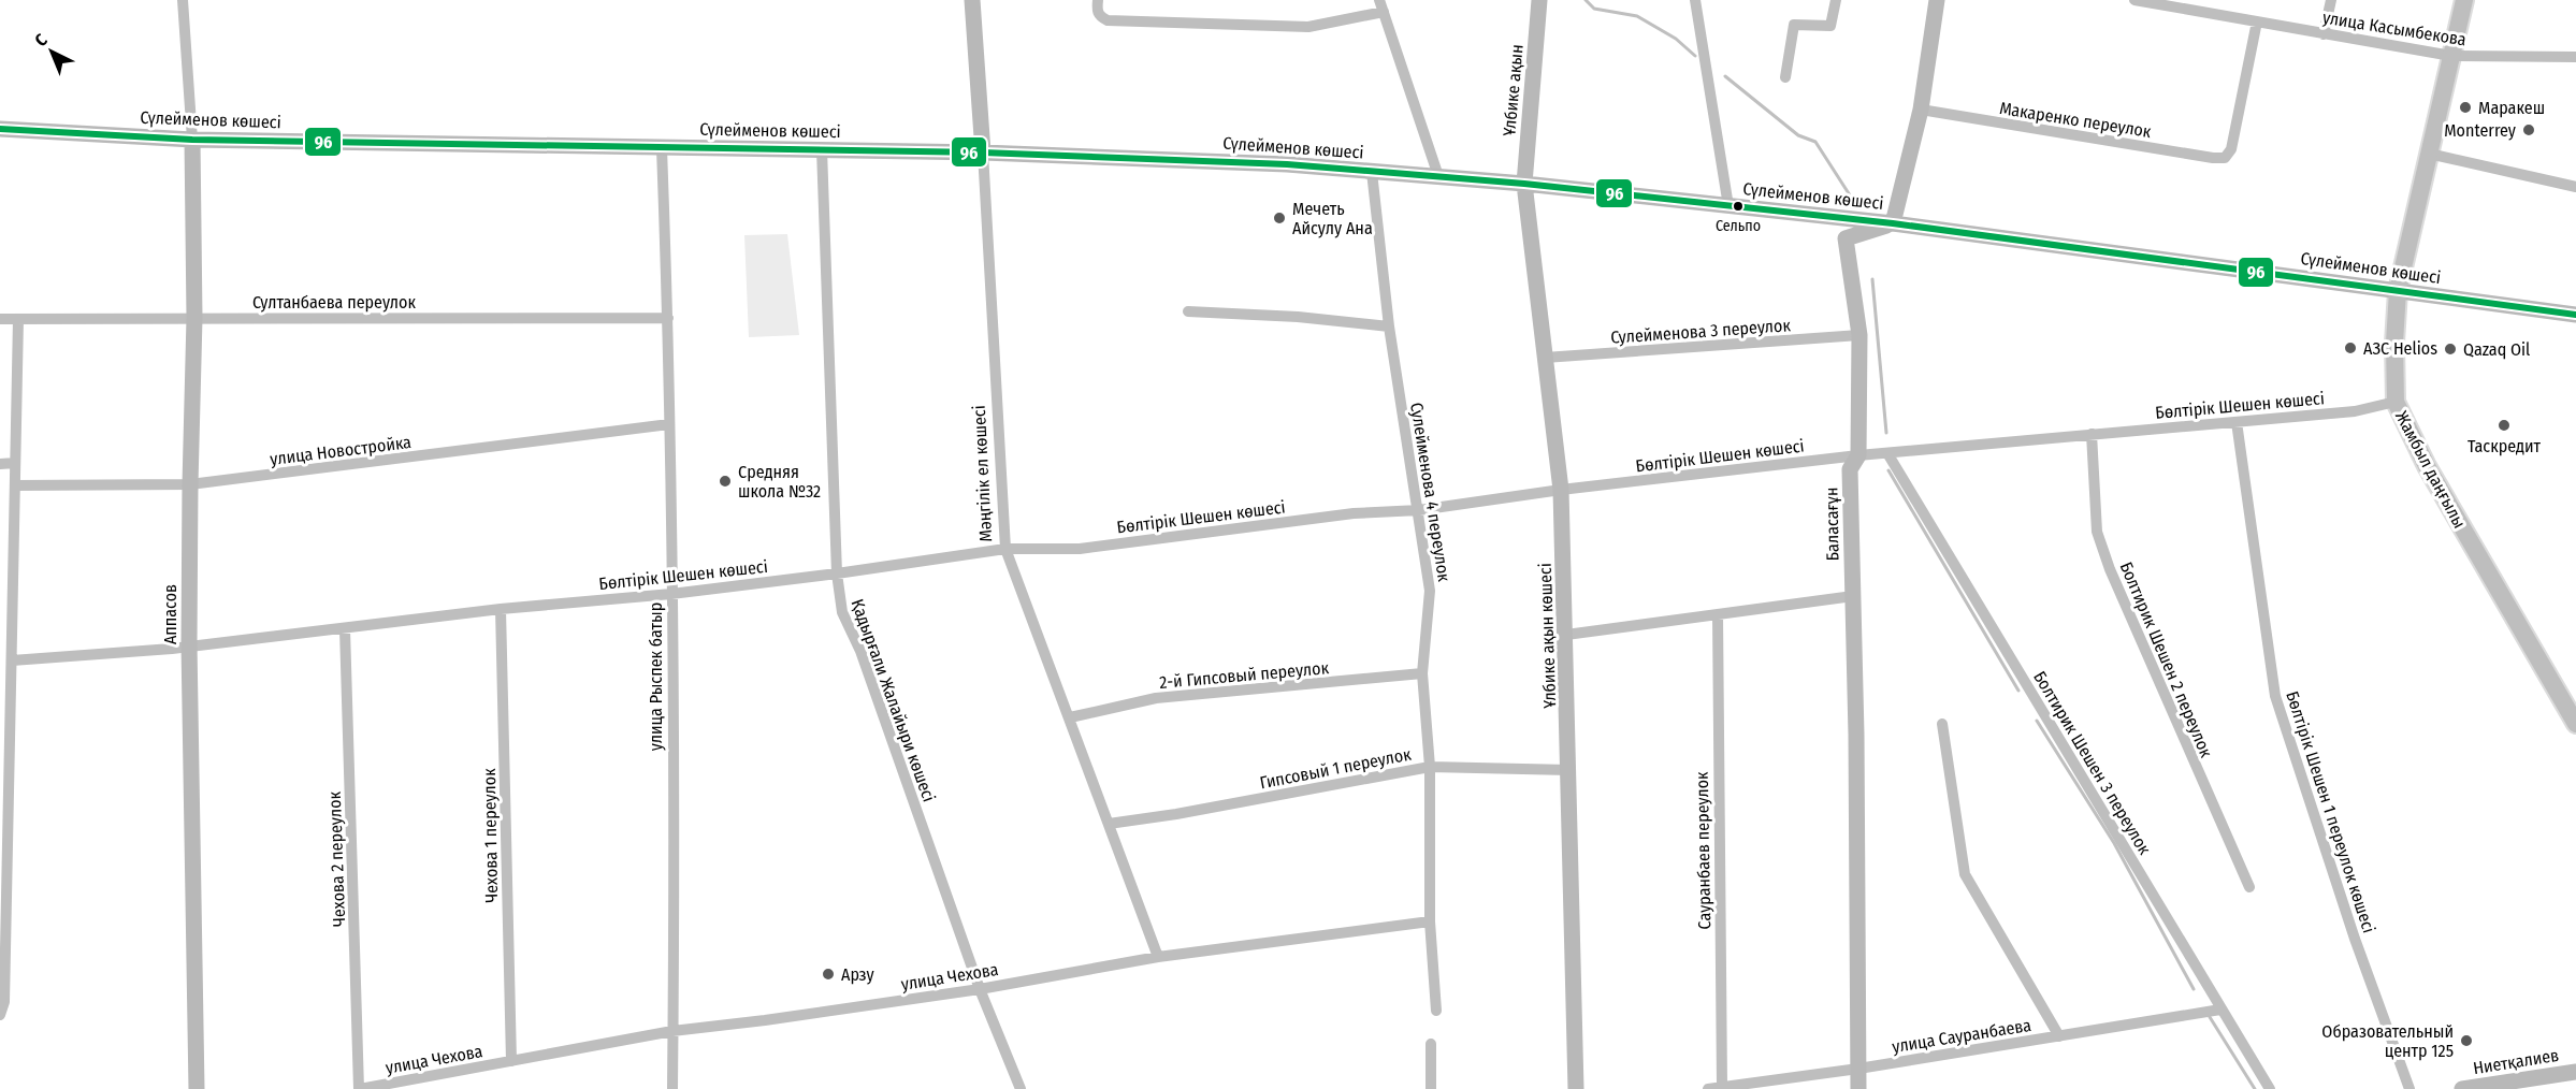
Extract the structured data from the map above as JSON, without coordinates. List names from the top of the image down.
{
  "streets": {
    "main road": [
      "Ұлбике ақын",
      "Сүлейменов көшесі",
      "Жамбыл даңғылы",
      "Мәңгілік ел көшесі",
      "Баласағұн",
      "Аппасов",
      "Ұлбике ақын көшесі",
      "Ниетқалиев"
    ],
    "street": [
      "улица Касымбекова",
      "Макаренко переулок",
      "Султанбаева переулок",
      "Сулейменова 3 переулок",
      "Бөлтірік Шешен көшесі",
      "улица Новостройка",
      "Сулейменова 4 переулок",
      "Болтирик Шешен 2 переулок",
      "2-й Гипсовый переулок",
      "улица Рыспек батыр",
      "Қадырғали Жалайыри көшесі",
      "Болтирик Шешен 3 переулок",
      "Гипсовый 1 переулок",
      "Бөлтірік Шешен 1 переулок көшесі",
      "Чехова 1 переулок",
      "Сауранбаев переулок",
      "Чехова 2 переулок",
      "улица Чехова",
      "улица Сауранбаева"
    ]
  },
  "crossings": [
    ["улица Касымбекова", "Макаренко переулок"],
    ["улица Касымбекова", "Жамбыл даңғылы"],
    ["Ұлбике ақын", "Сүлейменов көшесі"],
    ["Ұлбике ақын", "Ұлбике ақын көшесі"],
    ["Сүлейменов көшесі", "Жамбыл даңғылы"],
    ["Сүлейменов көшесі", "Мәңгілік ел көшесі"],
    ["Сүлейменов көшесі", "Сулейменова 4 переулок"],
    ["Сүлейменов көшесі", "Баласағұн"],
    ["Сүлейменов көшесі", "Аппасов"],
    ["Сүлейменов көшесі", "Ұлбике ақын көшесі"],
    ["Сүлейменов көшесі", "улица Рыспек батыр"],
    ["Сүлейменов көшесі", "Қадырғали Жалайыри көшесі"],
    ["Султанбаева переулок", "Аппасов"],
    ["Султанбаева переулок", "улица Рыспек батыр"],
    ["Сулейменова 3 переулок", "Баласағұн"],
    ["Сулейменова 3 переулок", "Ұлбике ақын көшесі"],
    ["Бөлтірік Шешен көшесі", "Жамбыл даңғылы"],
    ["Бөлтірік Шешен көшесі", "Мәңгілік ел көшесі"],
    ["Бөлтірік Шешен көшесі", "Сулейменова 4 переулок"],
    ["Бөлтірік Шешен көшесі", "Баласағұн"],
    ["Бөлтірік Шешен көшесі", "Аппасов"],
    ["Бөлтірік Шешен көшесі", "Ұлбике ақын көшесі"],
    ["Бөлтірік Шешен көшесі", "Болтирик Шешен 2 переулок"],
    ["Бөлтірік Шешен көшесі", "улица Рыспек батыр"],
    ["Бөлтірік Шешен көшесі", "Қадырғали Жалайыри көшесі"],
    ["Бөлтірік Шешен көшесі", "Болтирик Шешен 3 переулок"],
    ["Бөлтірік Шешен көшесі", "Бөлтірік Шешен 1 переулок көшесі"],
    ["Бөлтірік Шешен көшесі", "Чехова 1 переулок"],
    ["Бөлтірік Шешен көшесі", "Чехова 2 переулок"],
    ["улица Новостройка", "Аппасов"],
    ["улица Новостройка", "улица Рыспек батыр"],
    ["Мәңгілік ел көшесі", "2-й Гипсовый переулок"],
    ["Мәңгілік ел көшесі", "Гипсовый 1 переулок"],
    ["Мәңгілік ел көшесі", "улица Чехова"],
    ["Сулейменова 4 переулок", "2-й Гипсовый переулок"],
    ["Сулейменова 4 переулок", "Гипсовый 1 переулок"],
    ["Сулейменова 4 переулок", "улица Чехова"],
    ["Баласағұн", "улица Сауранбаева"],
    ["Ұлбике ақын көшесі", "Гипсовый 1 переулок"],
    ["улица Рыспек батыр", "улица Чехова"],
    ["Қадырғали Жалайыри көшесі", "улица Чехова"],
    ["Болтирик Шешен 3 переулок", "улица Сауранбаева"],
    ["Чехова 1 переулок", "улица Чехова"],
    ["Сауранбаев переулок", "улица Сауранбаева"],
    ["Чехова 2 переулок", "улица Чехова"]
  ],
  "places": [
    "Маракеш",
    "Monterrey",
    "Сельпо",
    "Мечеть Айсулу Ана",
    "АЗС Helios",
    "Qazaq Oil",
    "Таскредит",
    "Средняя школа №32",
    "Арзу",
    "Образовательный центр 125"
  ],
  "lines": ["transit line 96"],
  "north": "top left"
}
